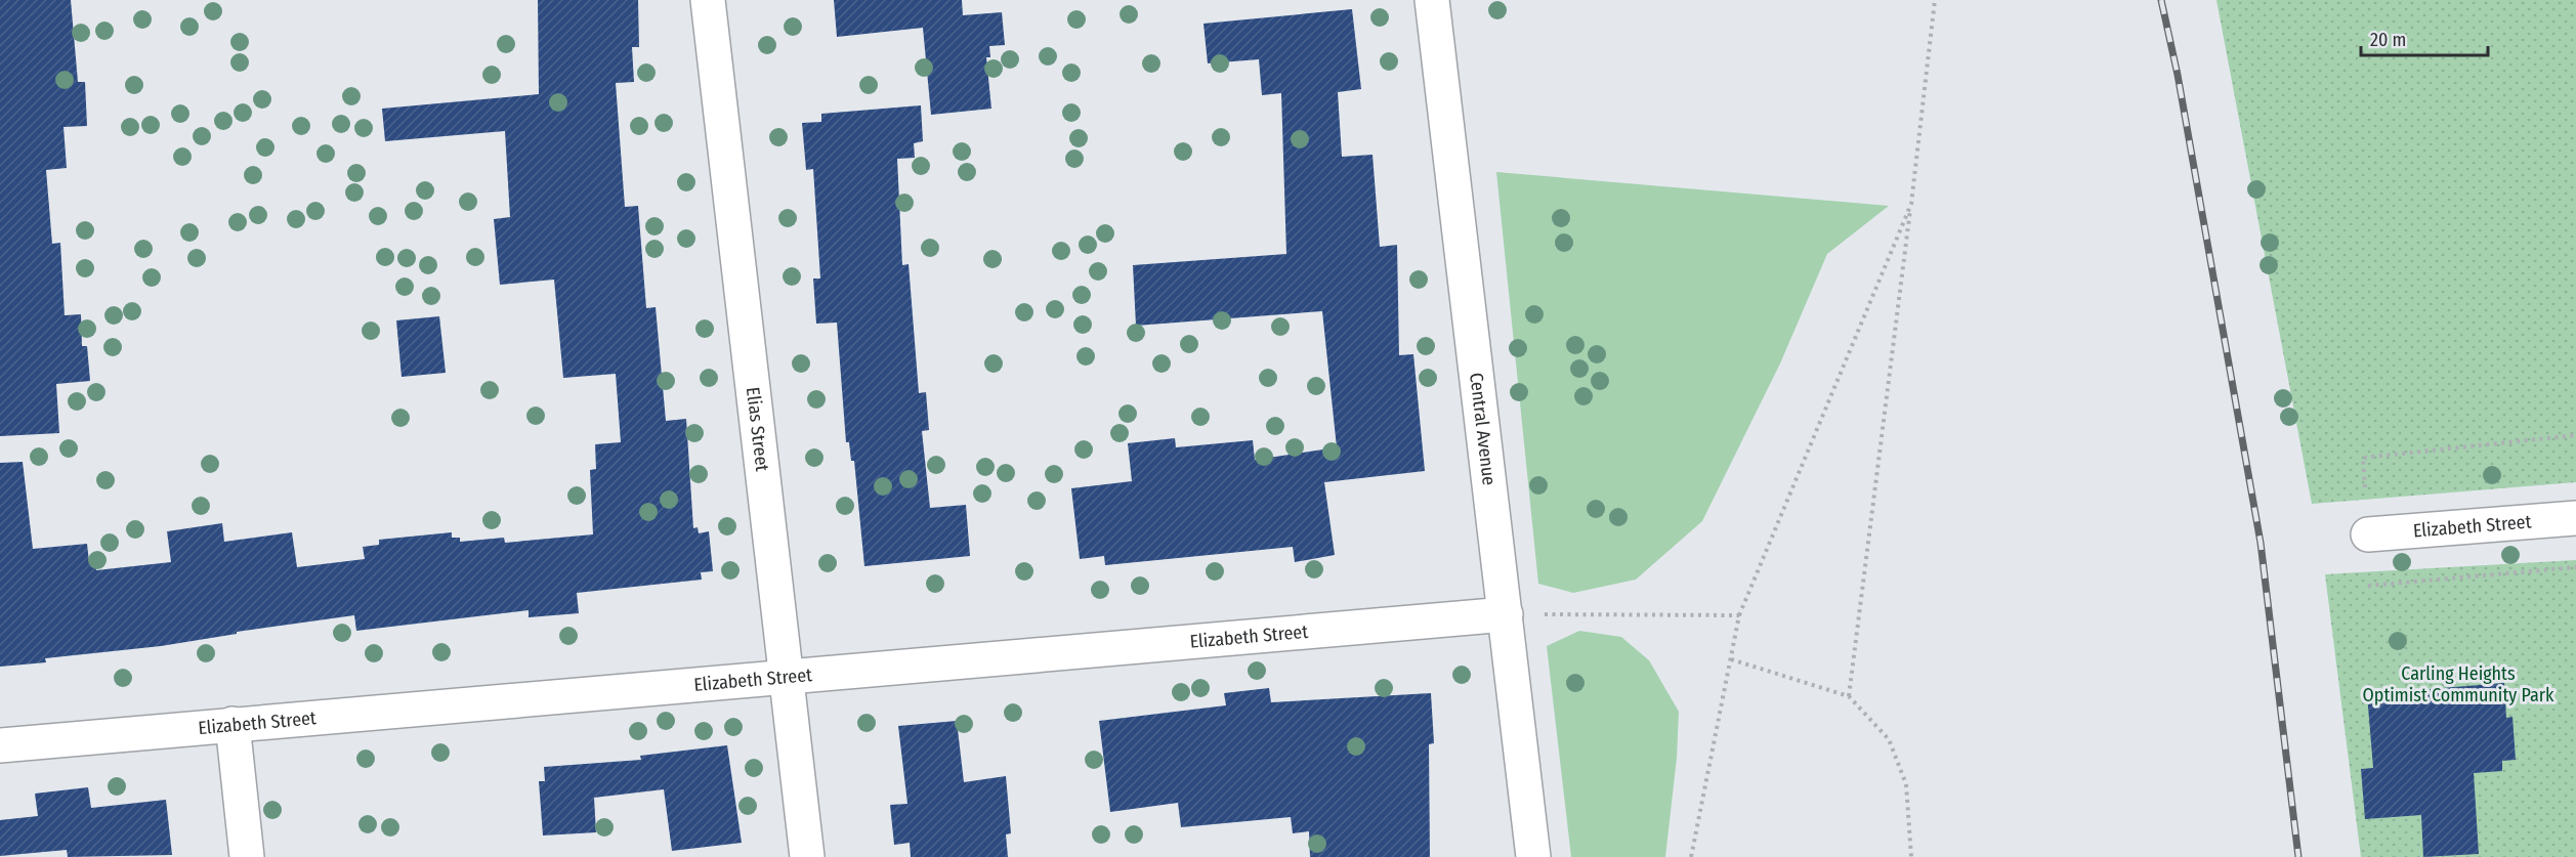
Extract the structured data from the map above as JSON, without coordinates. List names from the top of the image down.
{
  "streets": {
    "street": ["Central Avenue", "Elias Street", "Elizabeth Street"]
  },
  "crossings": [
    ["Central Avenue", "Elizabeth Street"],
    ["Elias Street", "Elizabeth Street"]
  ],
  "parks": ["Carling Heights Optimist Community Park"],
  "scale_bar": "20 m"
}
